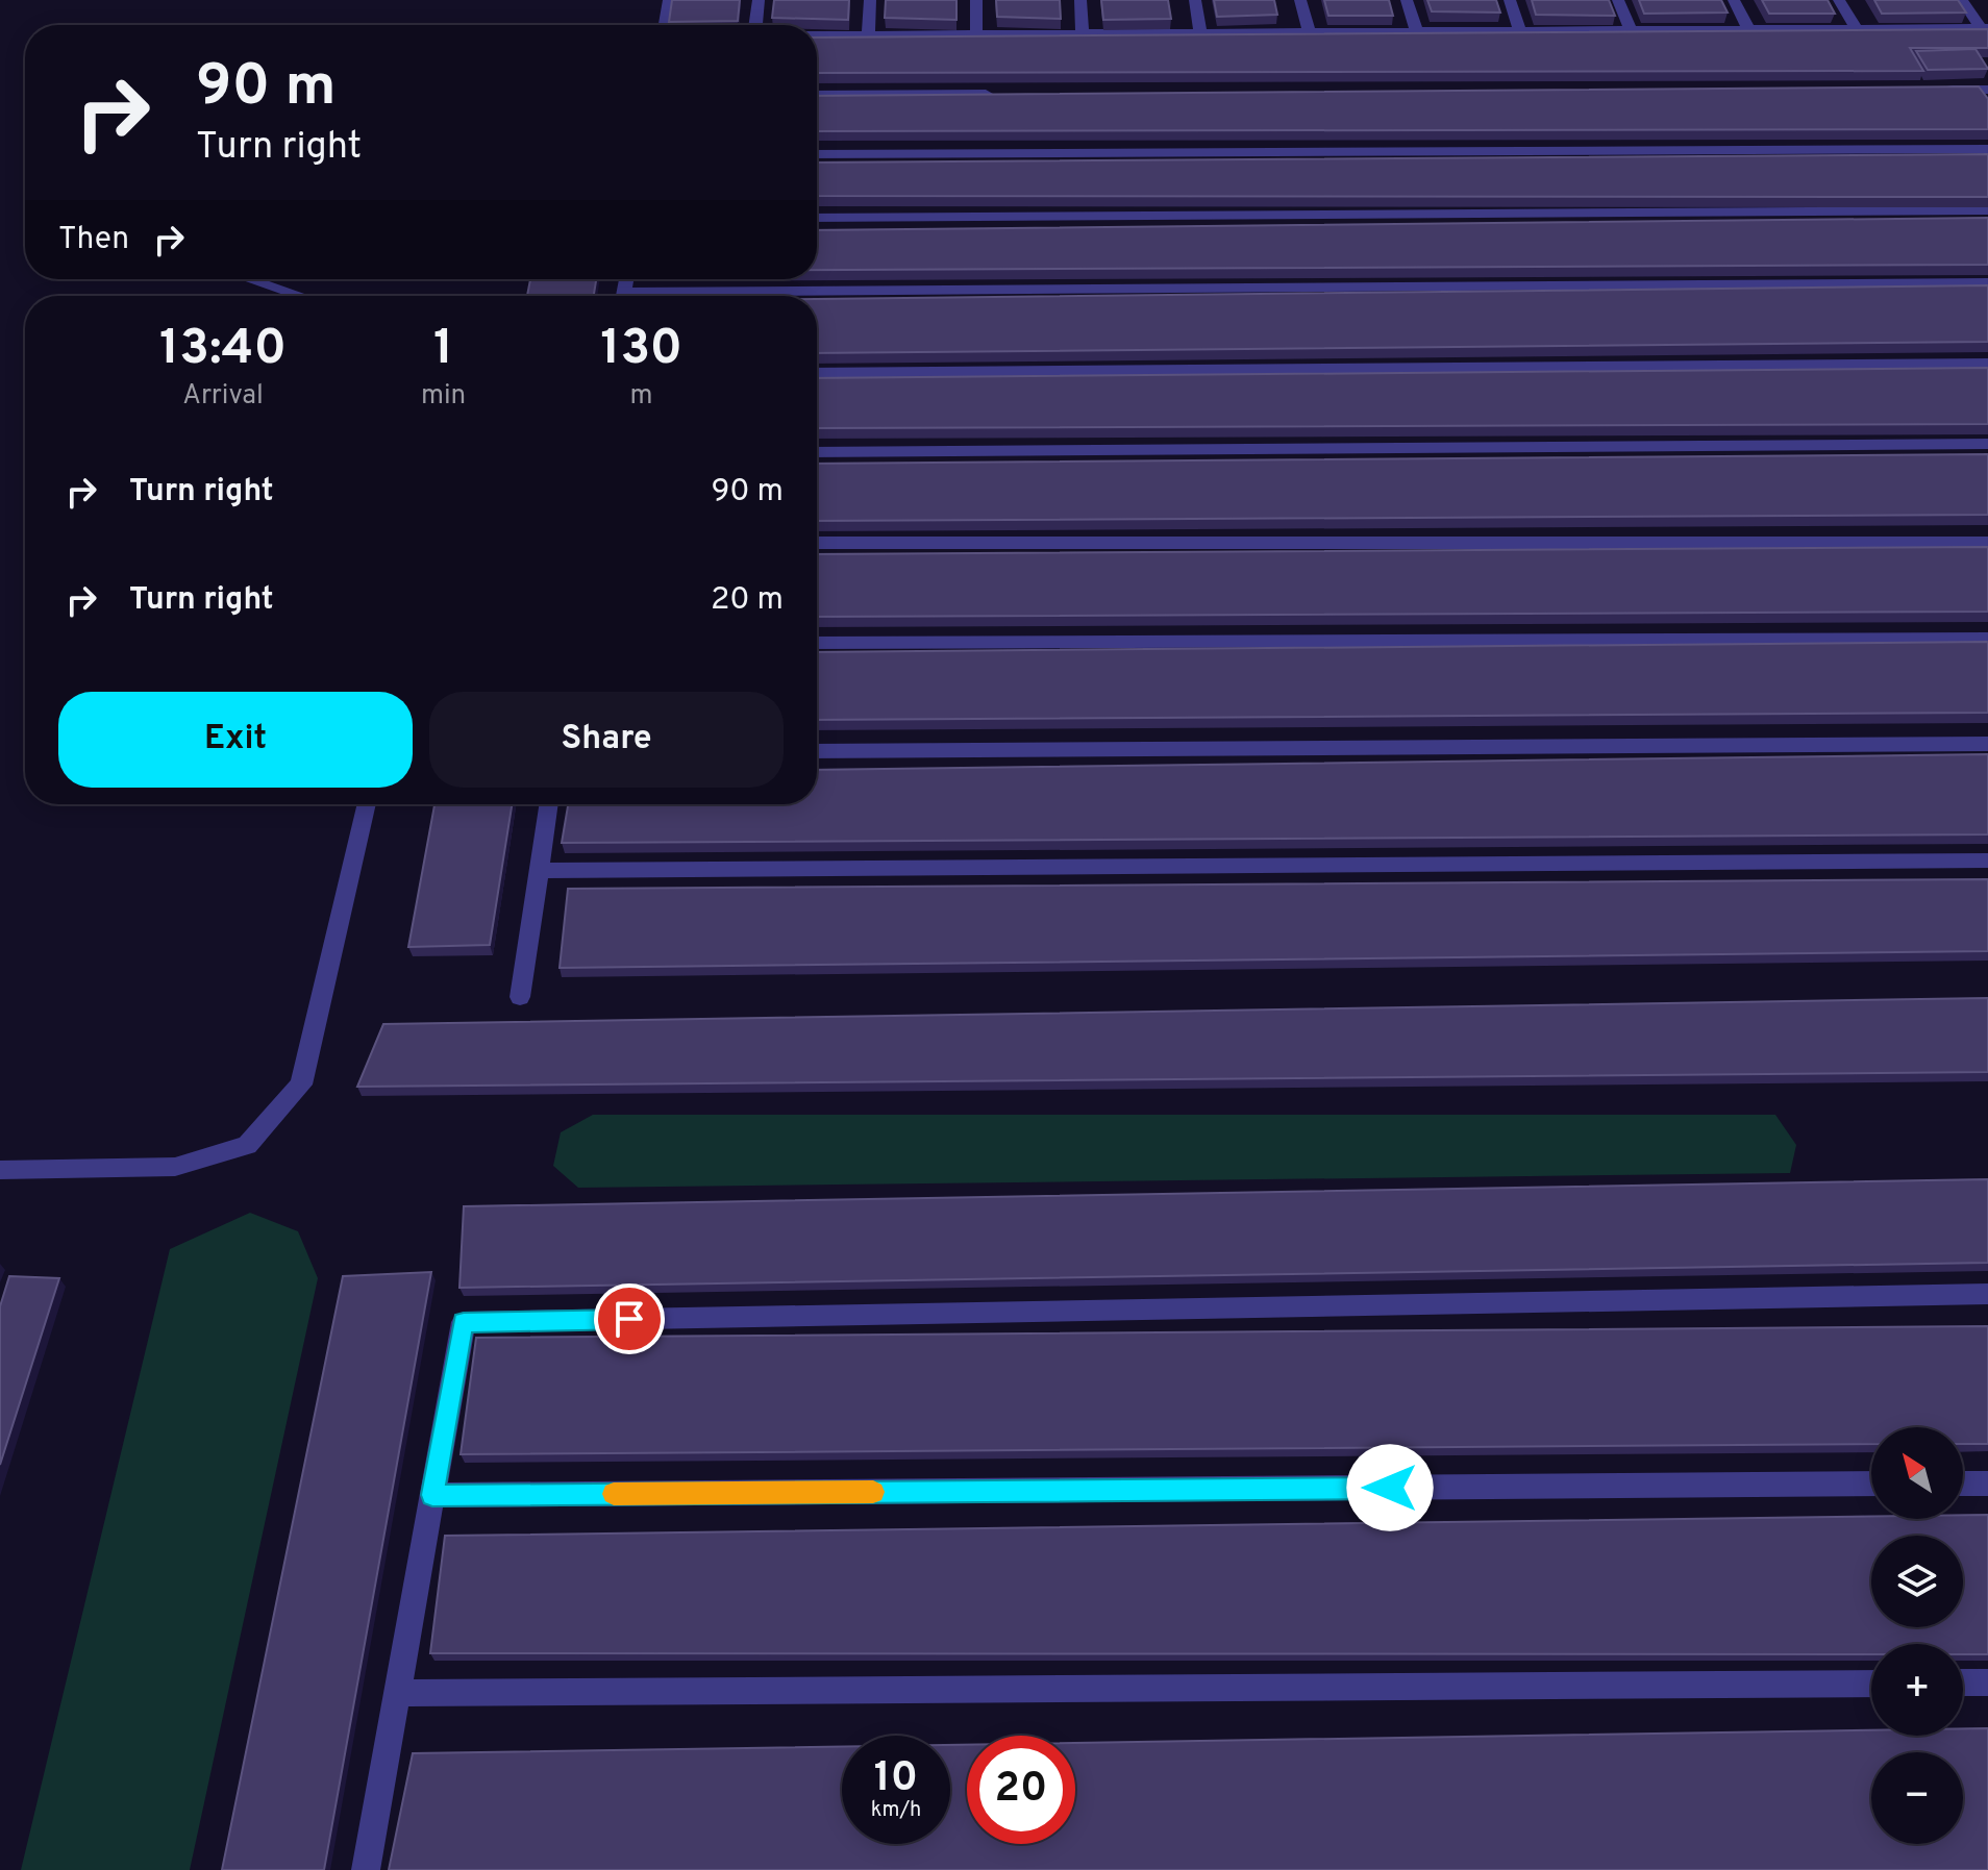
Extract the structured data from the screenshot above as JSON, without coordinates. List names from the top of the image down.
{
  "north": "top left",
  "page": {
    "turn": ["90 m", "Turn right"],
    "then": "Then",
    "eta": [
      "13:40",
      "Arrival",
      "1",
      "min",
      "130",
      "m"
    ],
    "list": [
      {
        "name": "Turn right",
        "value": "90 m"
      },
      {
        "name": "Turn right",
        "value": "20 m"
      }
    ],
    "buttons": ["Exit", "Share"],
    "map_buttons": ["+", "−"],
    "speed": "10 km/h",
    "limit": "20"
  }
}
